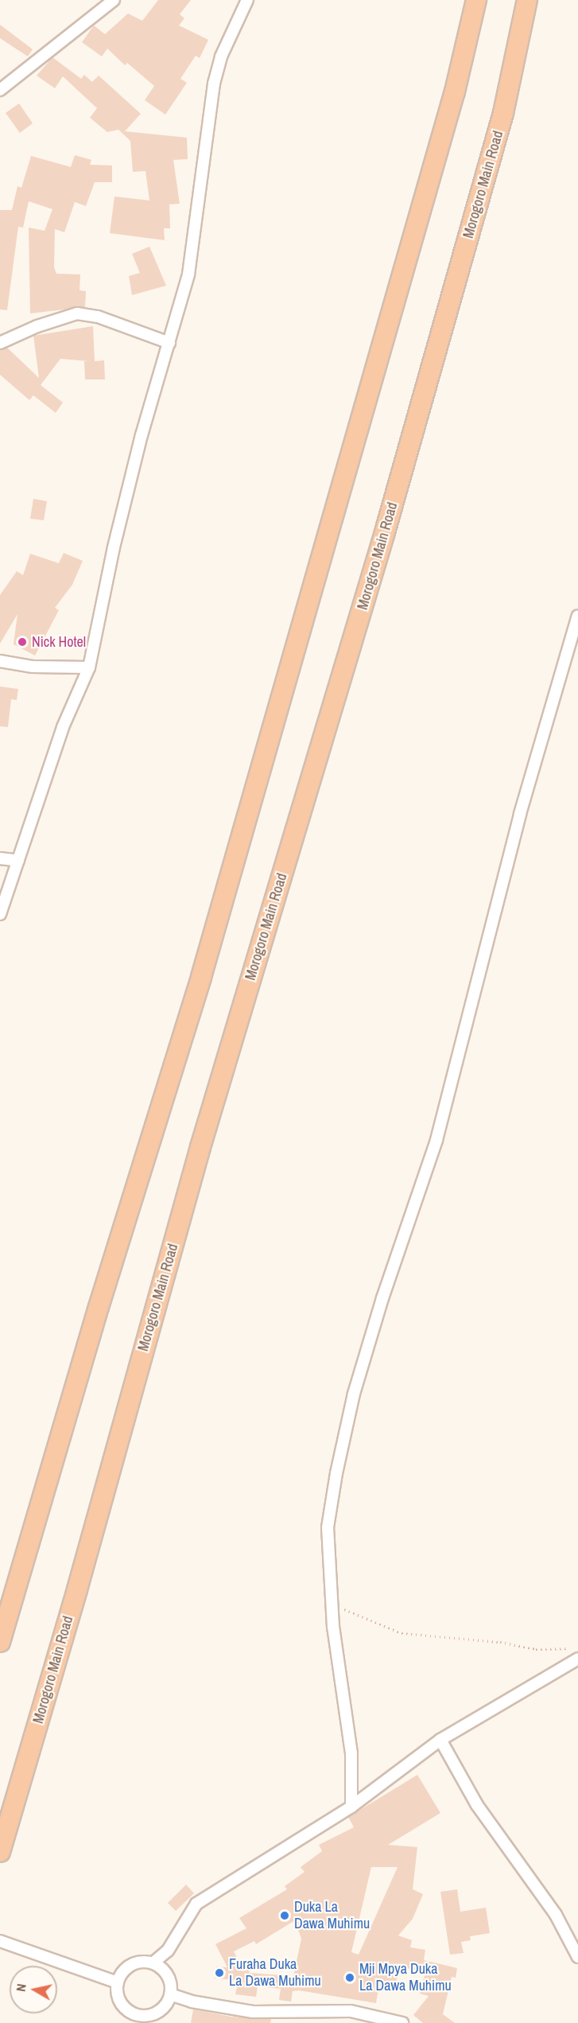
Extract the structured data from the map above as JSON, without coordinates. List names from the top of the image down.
{
  "streets": {
    "highway": ["Morogoro Main Road"]
  },
  "places": [
    "Nick Hotel",
    "Duka La Dawa Muhimu",
    "Furaha Duka La Dawa Muhimu",
    "Mji Mpya Duka La Dawa Muhimu"
  ],
  "north": "left"
}
